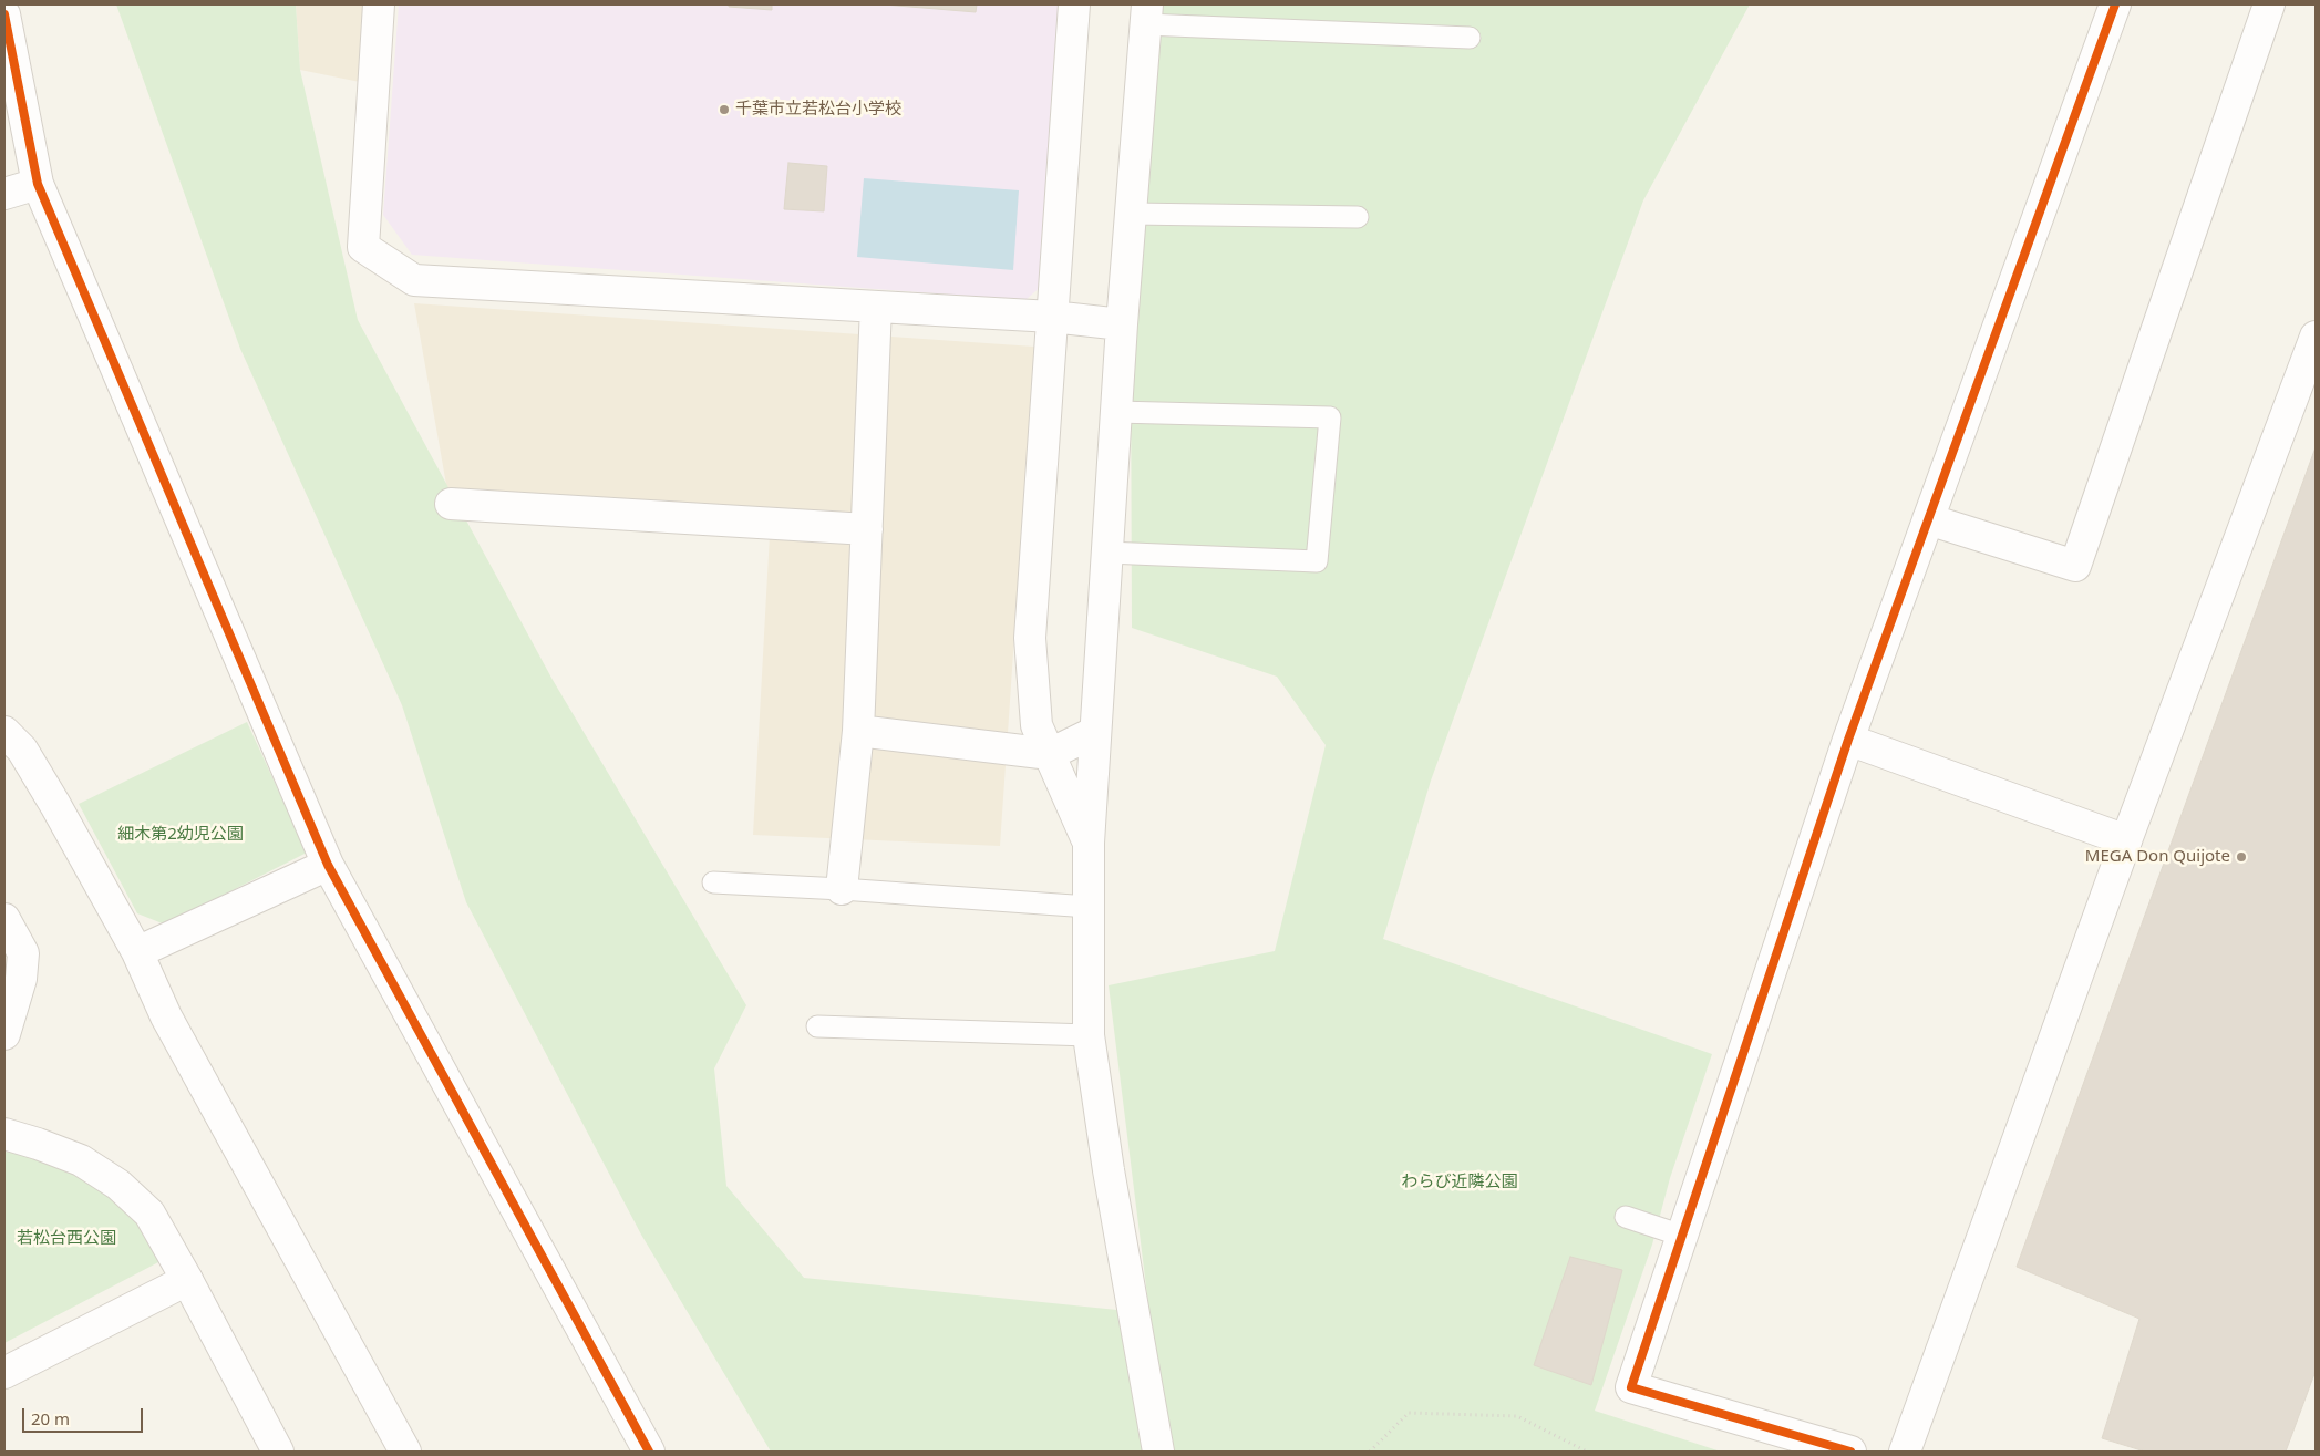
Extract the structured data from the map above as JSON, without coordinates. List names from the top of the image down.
{
  "parks": ["細木第2幼児公園", "わらび近隣公園", "若松台西公園"],
  "places": ["千葉市立若松台小学校", "MEGA Don Quijote"],
  "scale_bar": "20 m"
}
